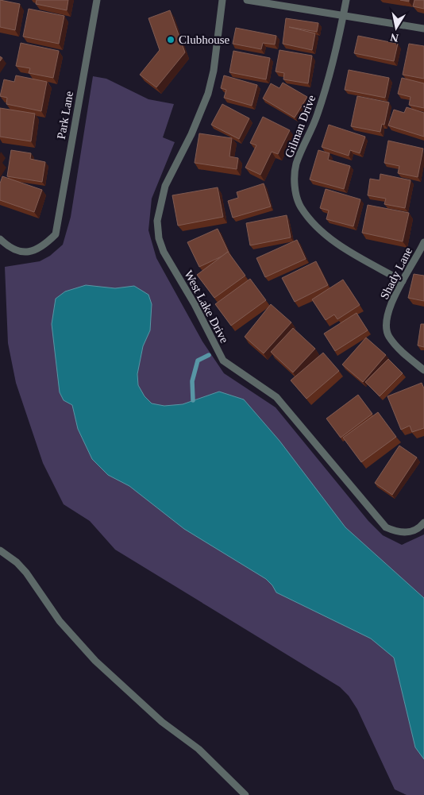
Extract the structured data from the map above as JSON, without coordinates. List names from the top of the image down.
{
  "streets": {
    "lane": [
      "Park Lane",
      "Gilman Drive",
      "Shady Lane",
      "West Lake Drive"
    ]
  },
  "crossings": [
    ["Gilman Drive", "Shady Lane"]
  ],
  "places": ["Clubhouse"],
  "north": "bottom"
}
